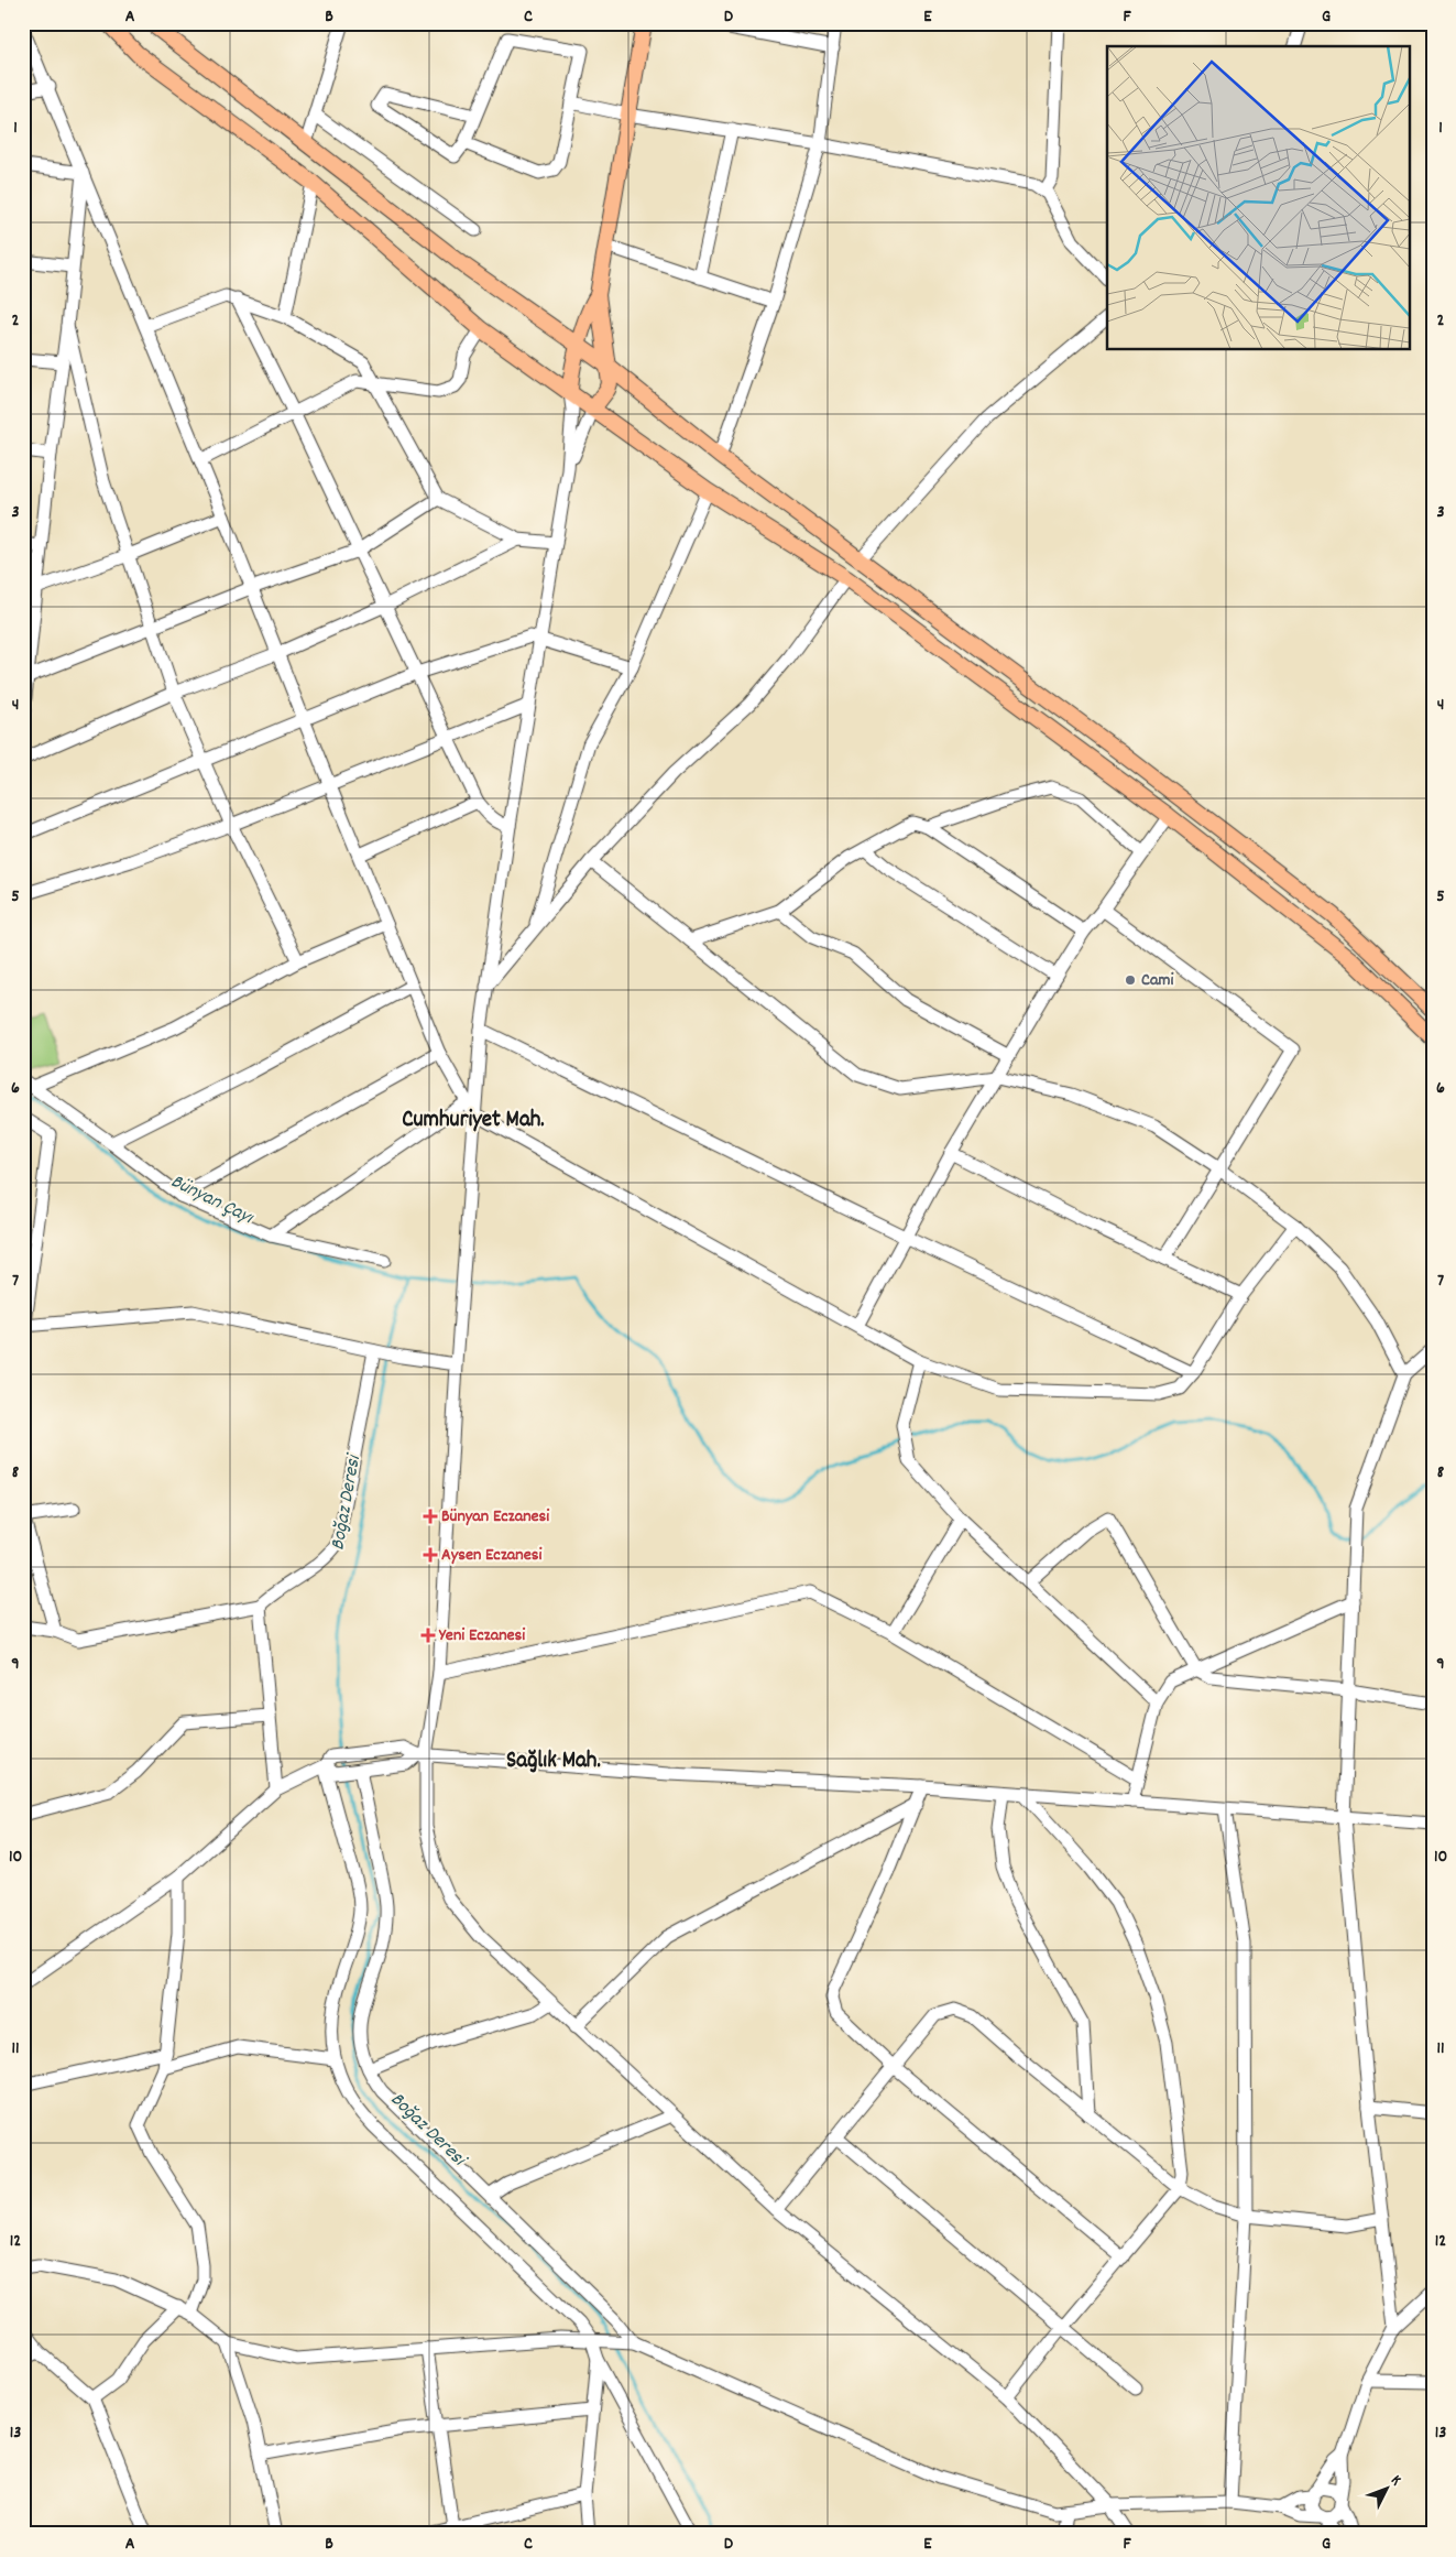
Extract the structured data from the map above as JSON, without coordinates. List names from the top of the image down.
{
  "districts": ["Cumhuriyet Mah.", "Sağlık Mah."],
  "water": ["Bünyan Çayı", "Boğaz Deresi"],
  "places": {
    "other": ["Cami"],
    "health": ["Bünyan Eczanesi", "Aysen Eczanesi", "Yeni Eczanesi"]
  },
  "north": "top right",
  "grid": {
    "columns": [
      "A",
      "B",
      "C",
      "D",
      "E",
      "F",
      "G"
    ],
    "rows": [
      "1",
      "2",
      "3",
      "4",
      "5",
      "6",
      "7",
      "8",
      "9",
      "10",
      "11",
      "12",
      "13"
    ]
  }
}
